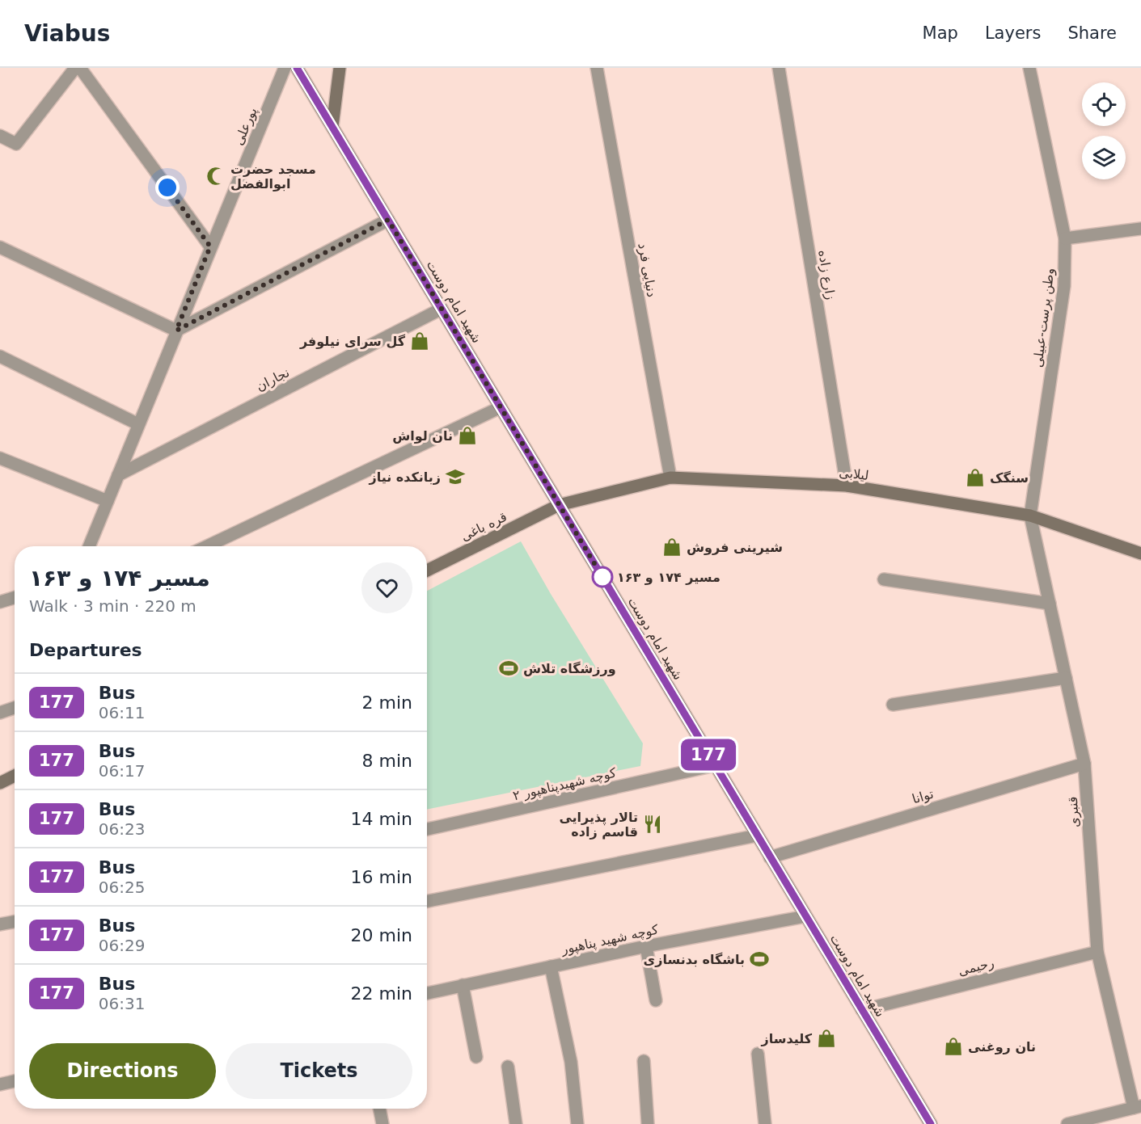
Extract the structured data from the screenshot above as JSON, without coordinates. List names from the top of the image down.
{
  "streets": {
    "main road": ["شهید امام دوست", "لیلابی", "قره باغی"],
    "street": [
      "پورعلی",
      "دنیایی فرد",
      "زارع زاده",
      "وطن پرست-عبیلی",
      "نجاران",
      "۲ کوچه شهیدپناهپور",
      "توانا",
      "قنبری",
      "کوچه شهید پناهپور",
      "رحیمی"
    ]
  },
  "crossings": [
    ["پورعلی", "نجاران"],
    ["دنیایی فرد", "لیلابی"],
    ["زارع زاده", "لیلابی"],
    ["شهید امام دوست", "نجاران"],
    ["شهید امام دوست", "لیلابی"],
    ["شهید امام دوست", "قره باغی"],
    ["شهید امام دوست", "۲ کوچه شهیدپناهپور"],
    ["شهید امام دوست", "توانا"],
    ["شهید امام دوست", "کوچه شهید پناهپور"],
    ["شهید امام دوست", "رحیمی"],
    ["وطن پرست-عبیلی", "لیلابی"],
    ["وطن پرست-عبیلی", "قنبری"],
    ["لیلابی", "قره باغی"],
    ["لیلابی", "قنبری"],
    ["توانا", "قنبری"],
    ["قنبری", "رحیمی"]
  ],
  "places": {
    "mosque": ["مسجد حضرت ابوالفضل"],
    "shop": [
      "گل سرای نیلوفر",
      "نان لواش",
      "سنگک",
      "شیرینی فروش",
      "کلیدساز",
      "نان روغنی"
    ],
    "school or university": ["زبانکده نیاز"],
    "other": ["مسیر ۱۷۴ و ۱۶۳"],
    "sports": ["ورزشگاه تلاش", "باشگاه بدنسازی"],
    "restaurant": ["تالار پذیرایی قاسم زاده"]
  },
  "lines": ["bus line 177"],
  "page": {
    "header": "Viabus",
    "nav": ["Map", "Layers", "Share"],
    "on_map": "177",
    "heading": [
      ["مسیر ۱۷۴ و ۱۶۳", "Walk · 3 min · 220 m"],
      "Departures"
    ],
    "list": [
      {
        "mark": "177",
        "name": "Bus",
        "note": "06:11",
        "value": "2 min"
      },
      {
        "mark": "177",
        "name": "Bus",
        "note": "06:17",
        "value": "8 min"
      },
      {
        "mark": "177",
        "name": "Bus",
        "note": "06:23",
        "value": "14 min"
      },
      {
        "mark": "177",
        "name": "Bus",
        "note": "06:25",
        "value": "16 min"
      },
      {
        "mark": "177",
        "name": "Bus",
        "note": "06:29",
        "value": "20 min"
      },
      {
        "mark": "177",
        "name": "Bus",
        "note": "06:31",
        "value": "22 min"
      }
    ],
    "buttons": ["Directions", "Tickets"]
  }
}
